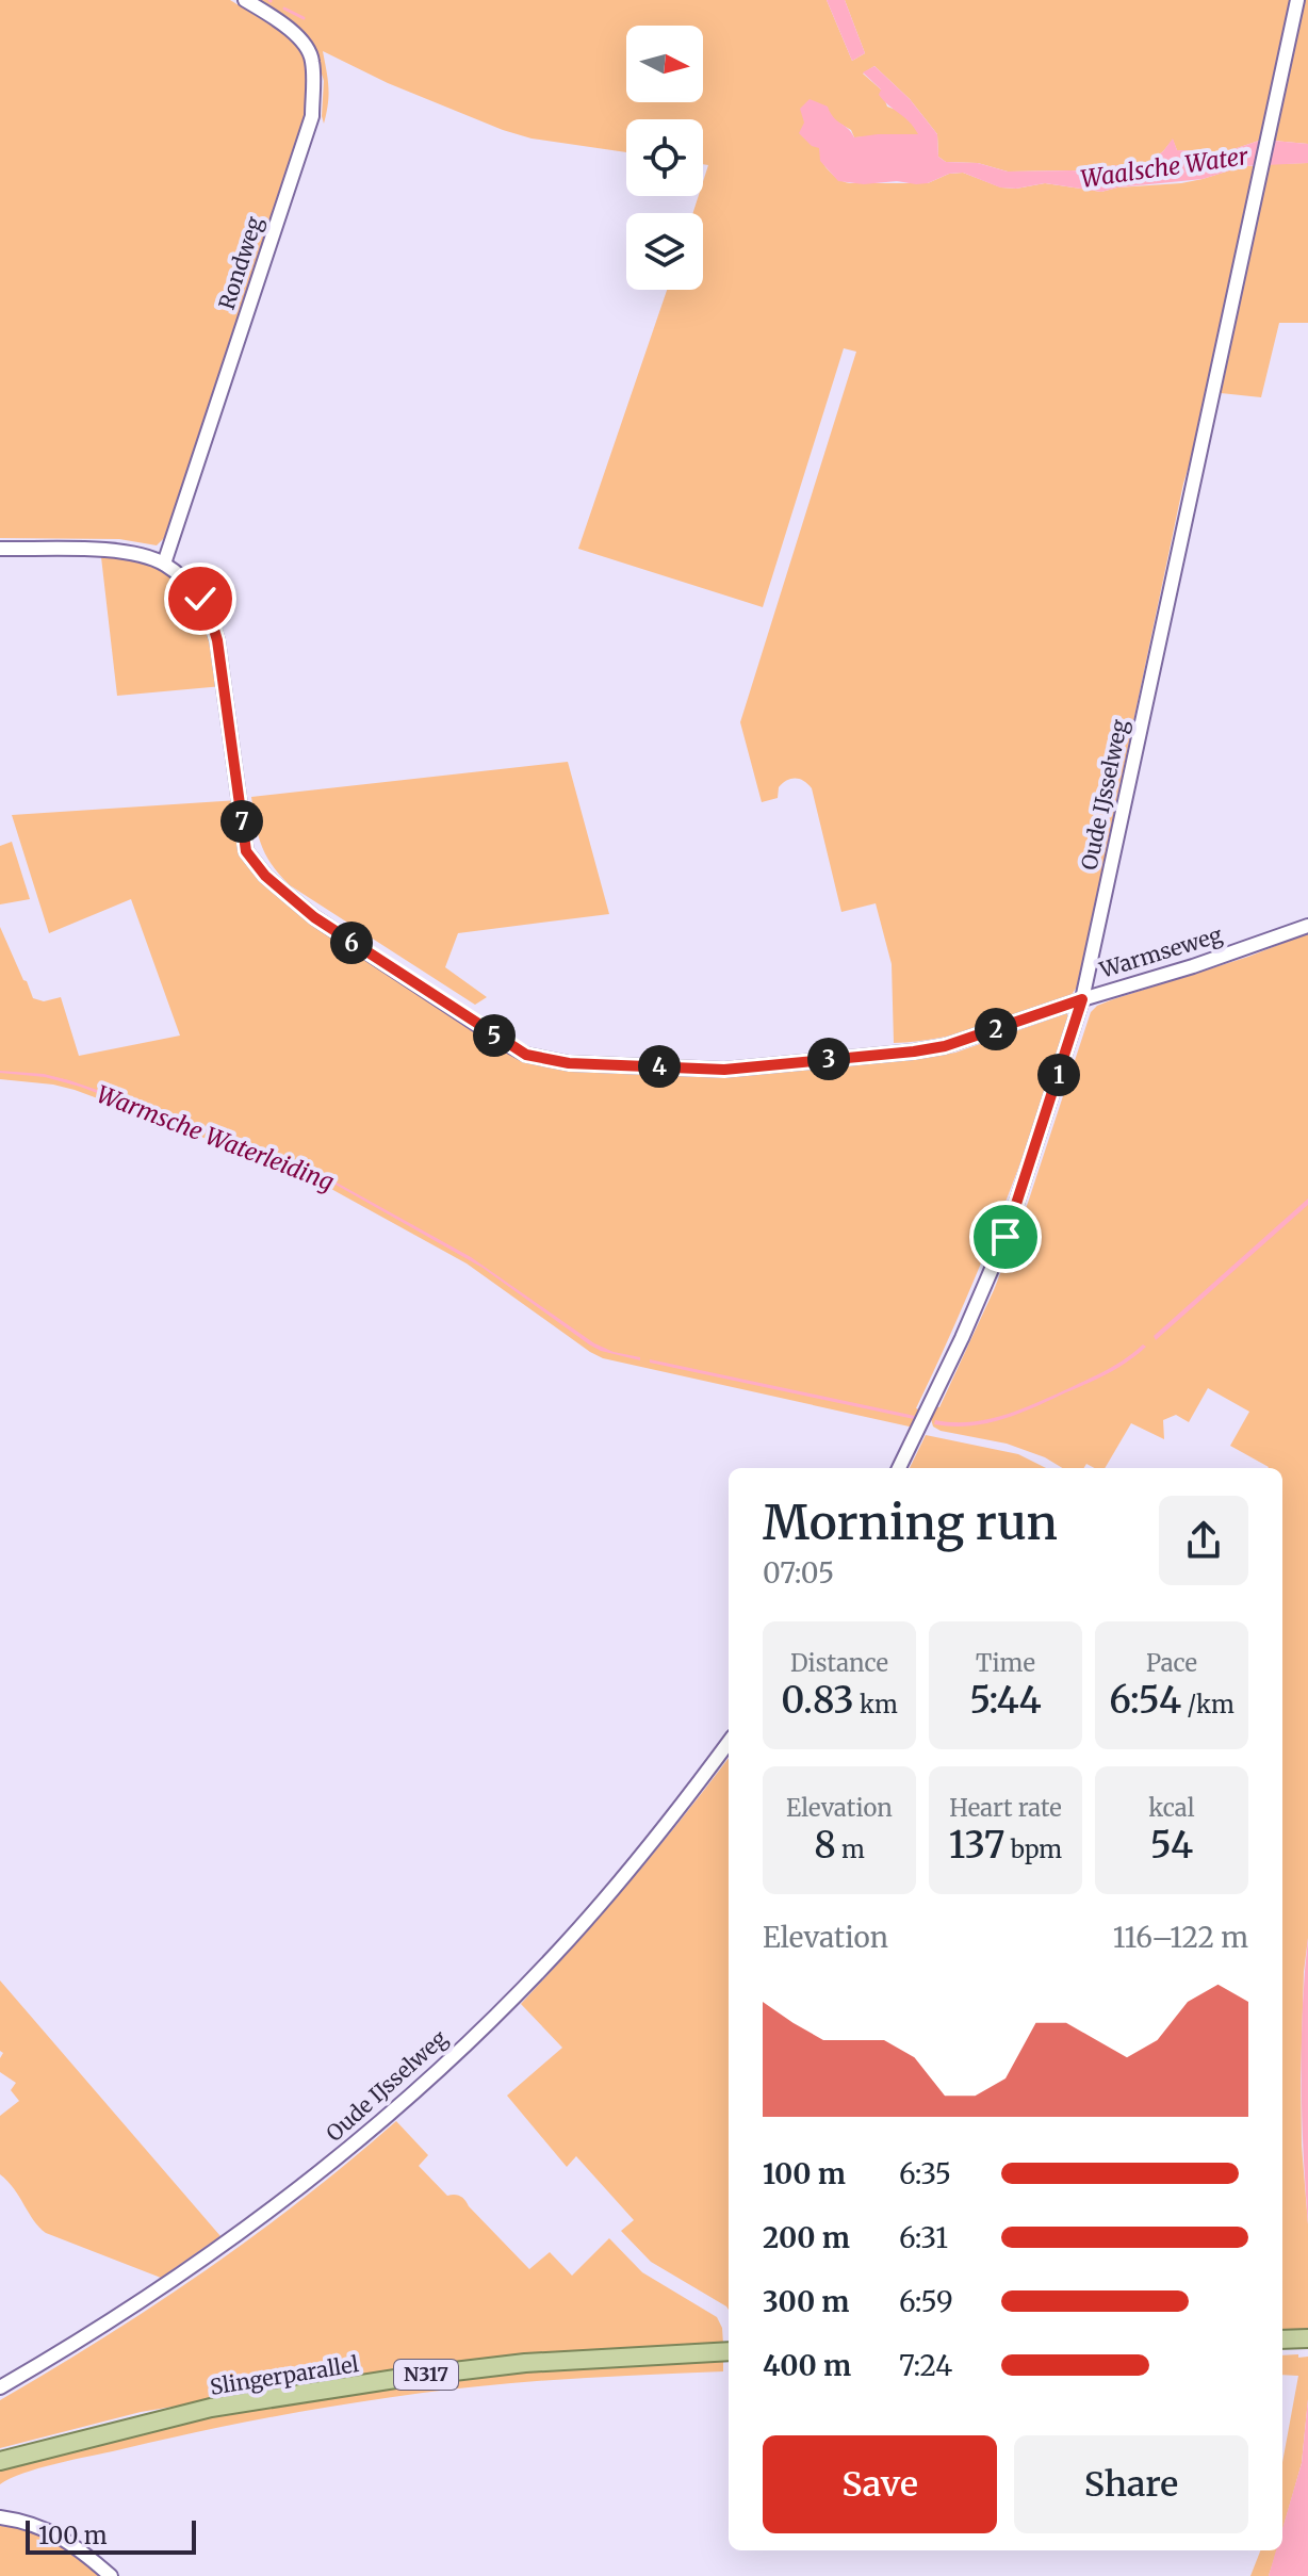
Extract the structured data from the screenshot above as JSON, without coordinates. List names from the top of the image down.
{
  "streets": {
    "main road": ["N317", "Slingerparallel"],
    "street": ["Rondweg", "Oude IJsselweg", "Warmseweg"]
  },
  "crossings": [
    ["Rondweg", "Warmseweg"],
    ["Oude IJsselweg", "Warmseweg"]
  ],
  "water": ["Waalsche Water", "Warmsche Waterleiding"],
  "scale_bar": "100 m",
  "north": "right",
  "page": {
    "pins": [
      "7",
      "6",
      "2",
      "5",
      "3",
      "4",
      "1"
    ],
    "heading": ["Morning run", "07:05"],
    "stats": [
      ["Distance", "0.83 km"],
      ["Time", "5:44"],
      ["Pace", "6:54 /km"],
      ["Elevation", "8 m"],
      ["Heart rate", "137 bpm"],
      ["kcal", "54"]
    ],
    "chart": ["Elevation", "116–122 m"],
    "list": [
      {
        "name": "100 m",
        "note": "6:35"
      },
      {
        "name": "200 m",
        "note": "6:31"
      },
      {
        "name": "300 m",
        "note": "6:59"
      },
      {
        "name": "400 m",
        "note": "7:24"
      }
    ],
    "buttons": ["Save", "Share"],
    "scale": "100 m"
  }
}
